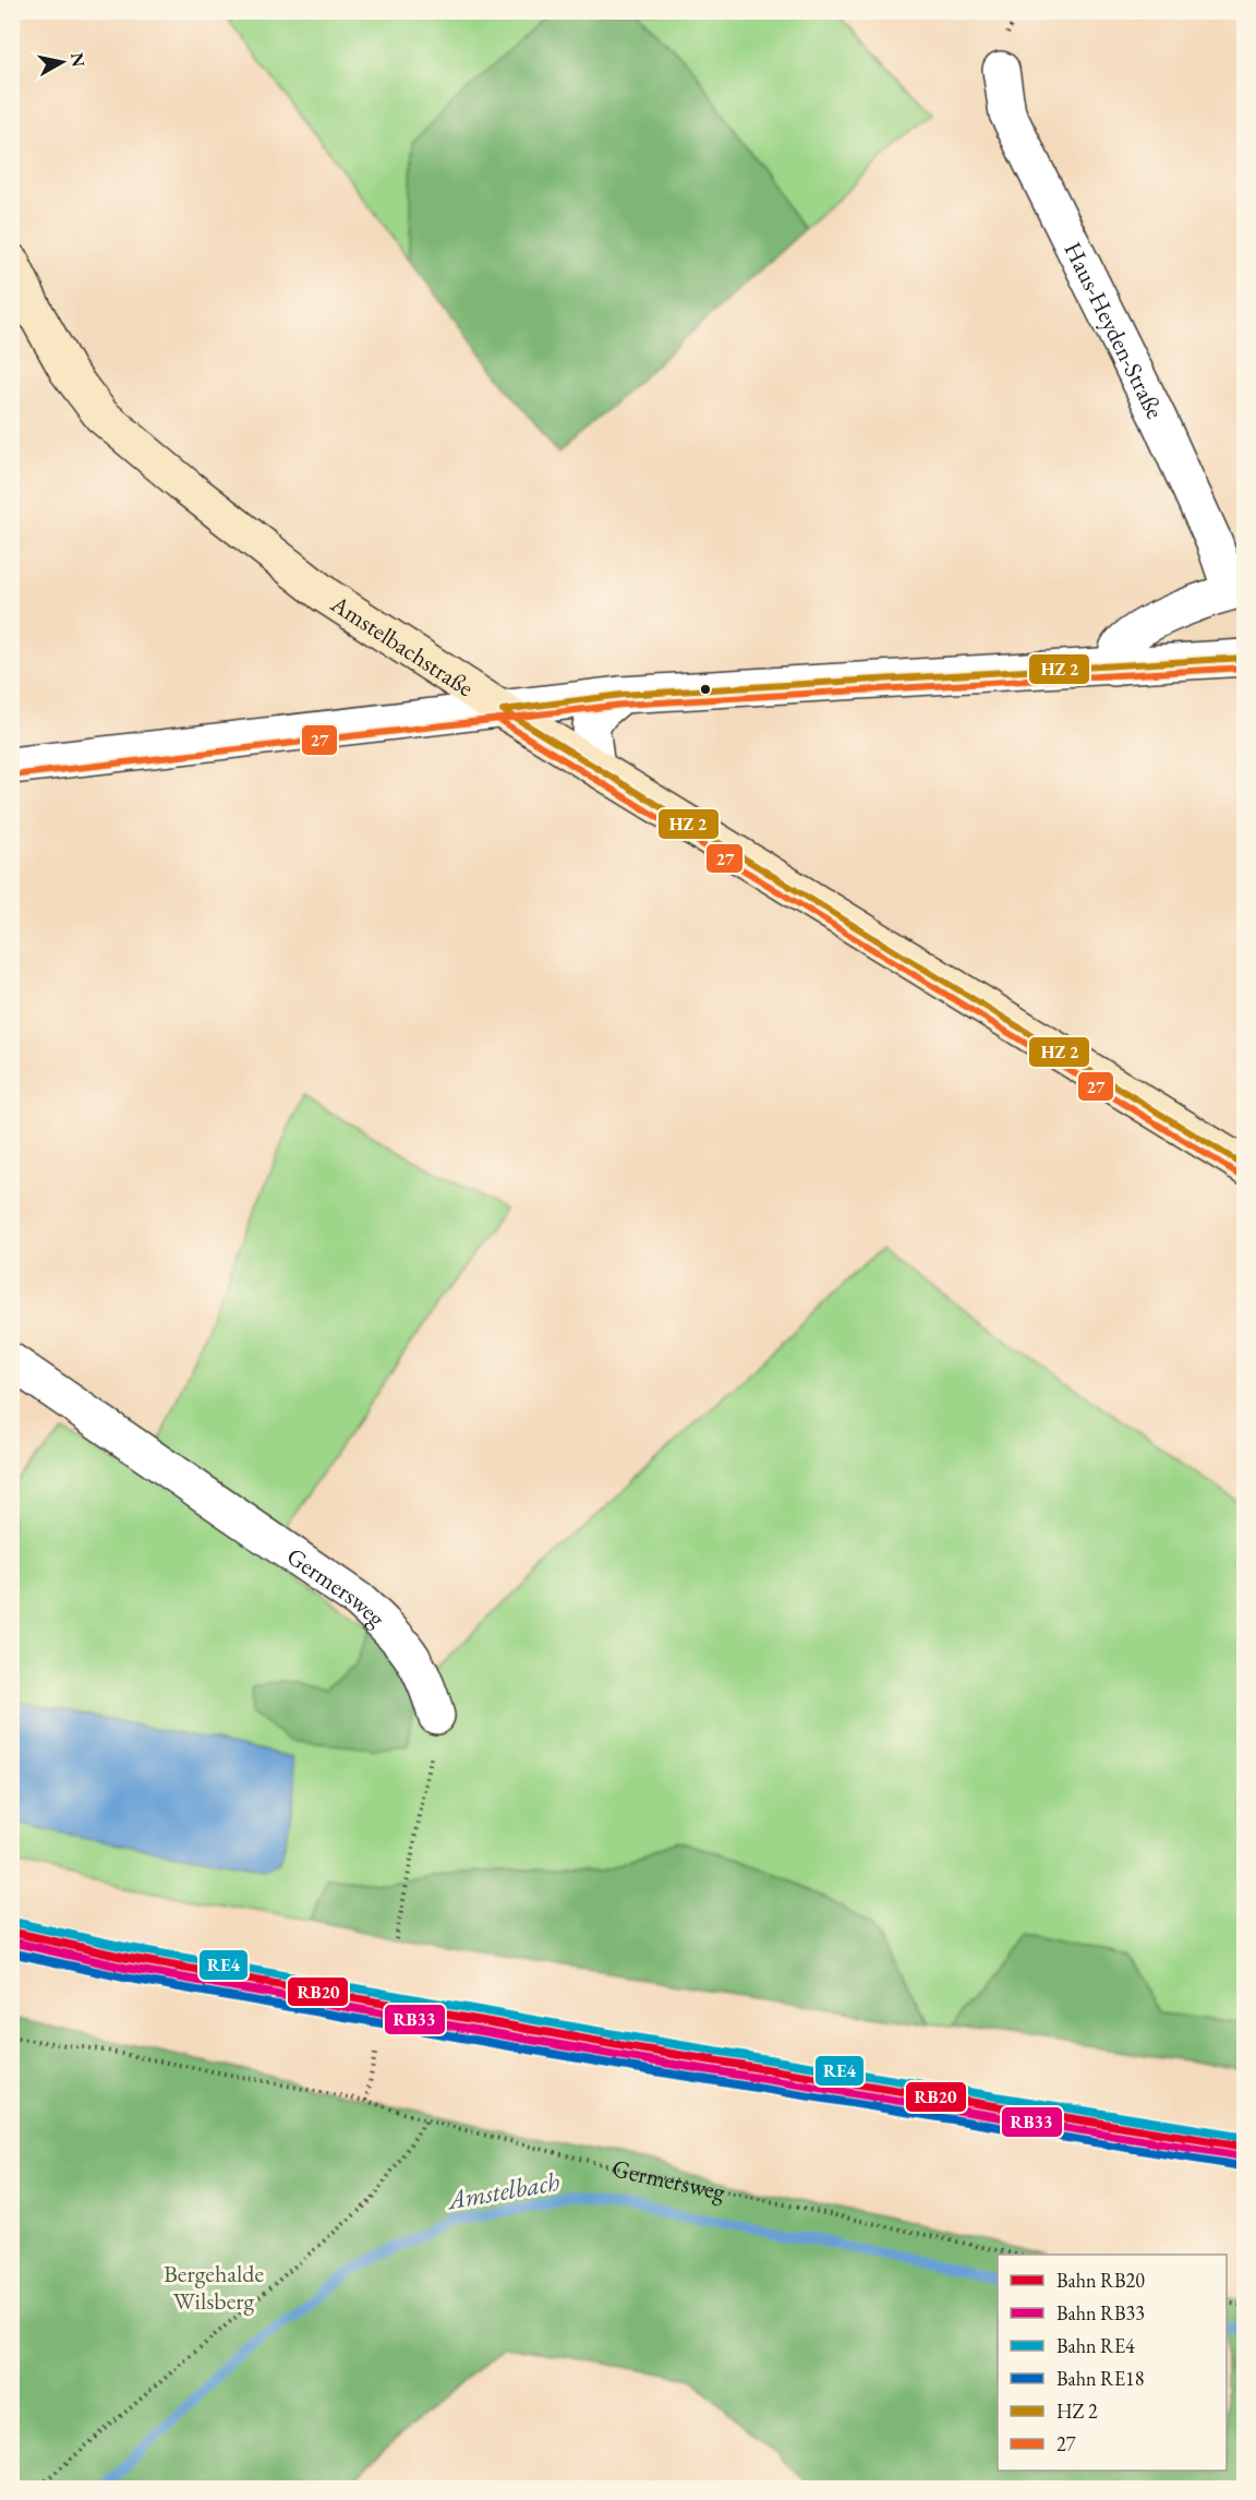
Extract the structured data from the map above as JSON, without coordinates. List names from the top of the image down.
{
  "streets": {
    "street": ["Haus-Heyden-Straße", "Amstelbachstraße", "Germersweg"]
  },
  "water": ["Amstelbach"],
  "parks": ["Bergehalde Wilsberg"],
  "lines": [
    "transit line 27",
    "rail line RE4",
    "rail line RB20",
    "rail line RB33",
    "rail line RE18"
  ],
  "legend": [
    "Bahn RB20",
    "Bahn RB33",
    "Bahn RE4",
    "Bahn RE18",
    "HZ 2",
    "27"
  ],
  "north": "right"
}
